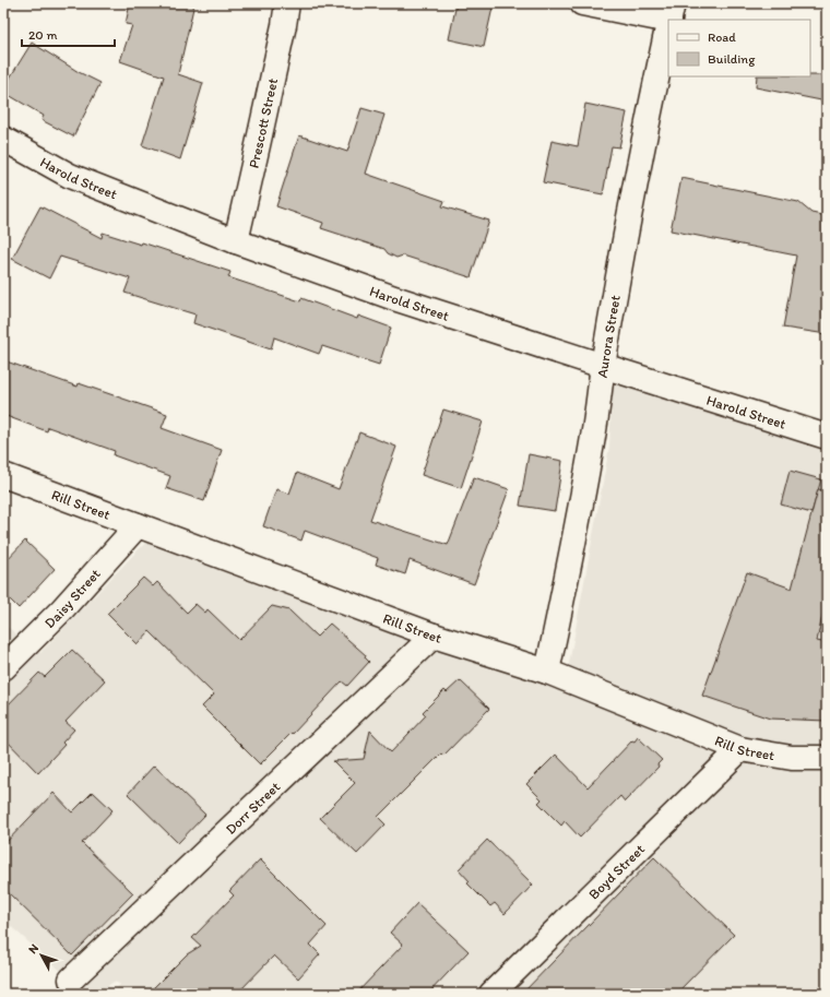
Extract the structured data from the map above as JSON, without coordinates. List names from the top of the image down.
{
  "streets": {
    "street": [
      "Prescott Street",
      "Harold Street",
      "Aurora Street",
      "Rill Street",
      "Daisy Street",
      "Dorr Street",
      "Boyd Street"
    ]
  },
  "crossings": [
    ["Prescott Street", "Harold Street"],
    ["Harold Street", "Aurora Street"],
    ["Aurora Street", "Rill Street"],
    ["Rill Street", "Daisy Street"],
    ["Rill Street", "Dorr Street"],
    ["Rill Street", "Boyd Street"]
  ],
  "legend": ["Road", "Building"],
  "scale_bar": "20 m",
  "north": "top left"
}
